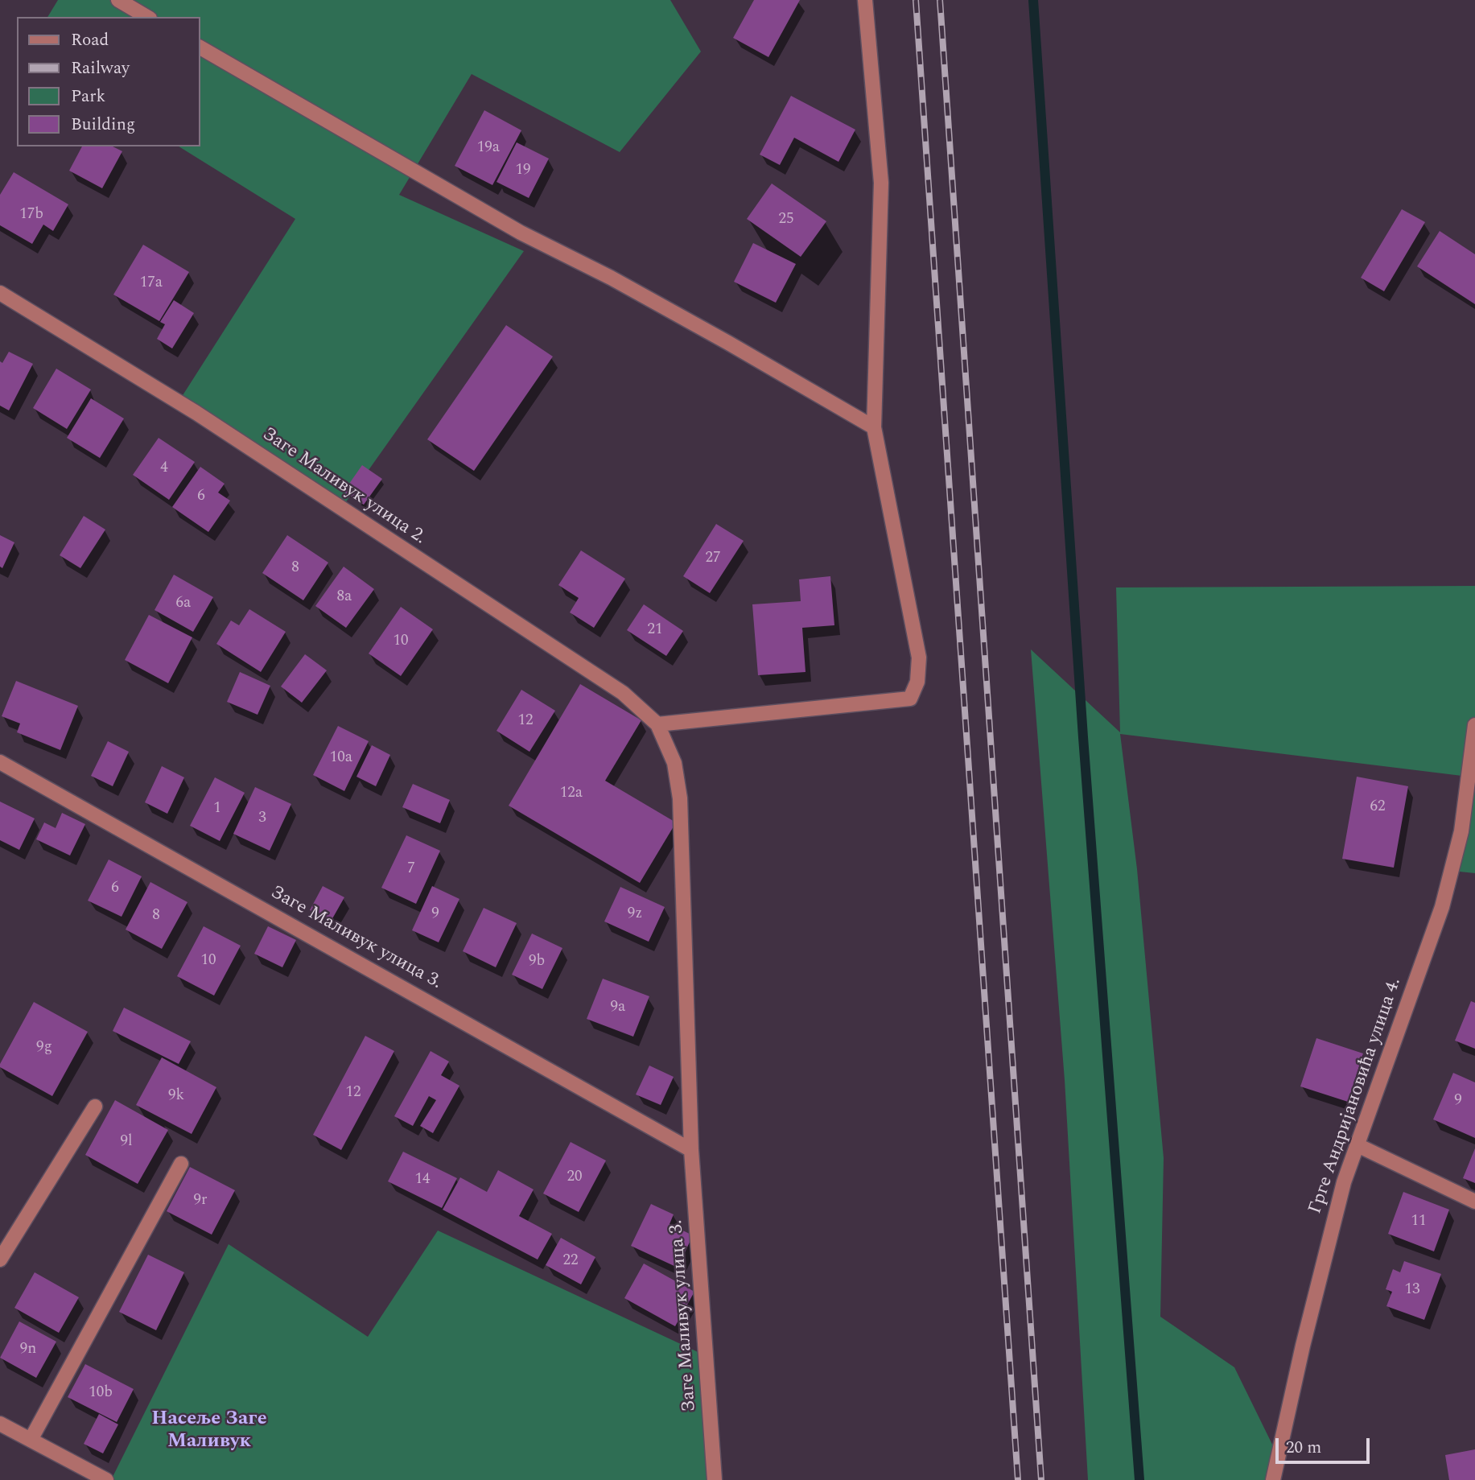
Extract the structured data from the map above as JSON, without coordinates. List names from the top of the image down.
{
  "streets": {
    "street": ["Заге Маливук улица 2.", "Заге Маливук улица 3.", "Грге Андријановића улица 4."]
  },
  "crossings": [
    ["Заге Маливук улица 2.", "Заге Маливук улица 3."]
  ],
  "districts": ["Насеље Заге Маливук"],
  "house_numbers": [
    "19a",
    "19",
    "17b",
    "25",
    "17a",
    "4",
    "6",
    "27",
    "8",
    "8a",
    "6a",
    "21",
    "10",
    "12",
    "10a",
    "12a",
    "62",
    "1",
    "3",
    "7",
    "6",
    "9",
    "9z",
    "8",
    "10",
    "9b",
    "9a",
    "9g",
    "12",
    "9k",
    "9",
    "9l",
    "20",
    "14",
    "9r",
    "11",
    "22",
    "13",
    "9n",
    "10b"
  ],
  "legend": [
    "Road",
    "Railway",
    "Park",
    "Building"
  ],
  "scale_bar": "20 m"
}
